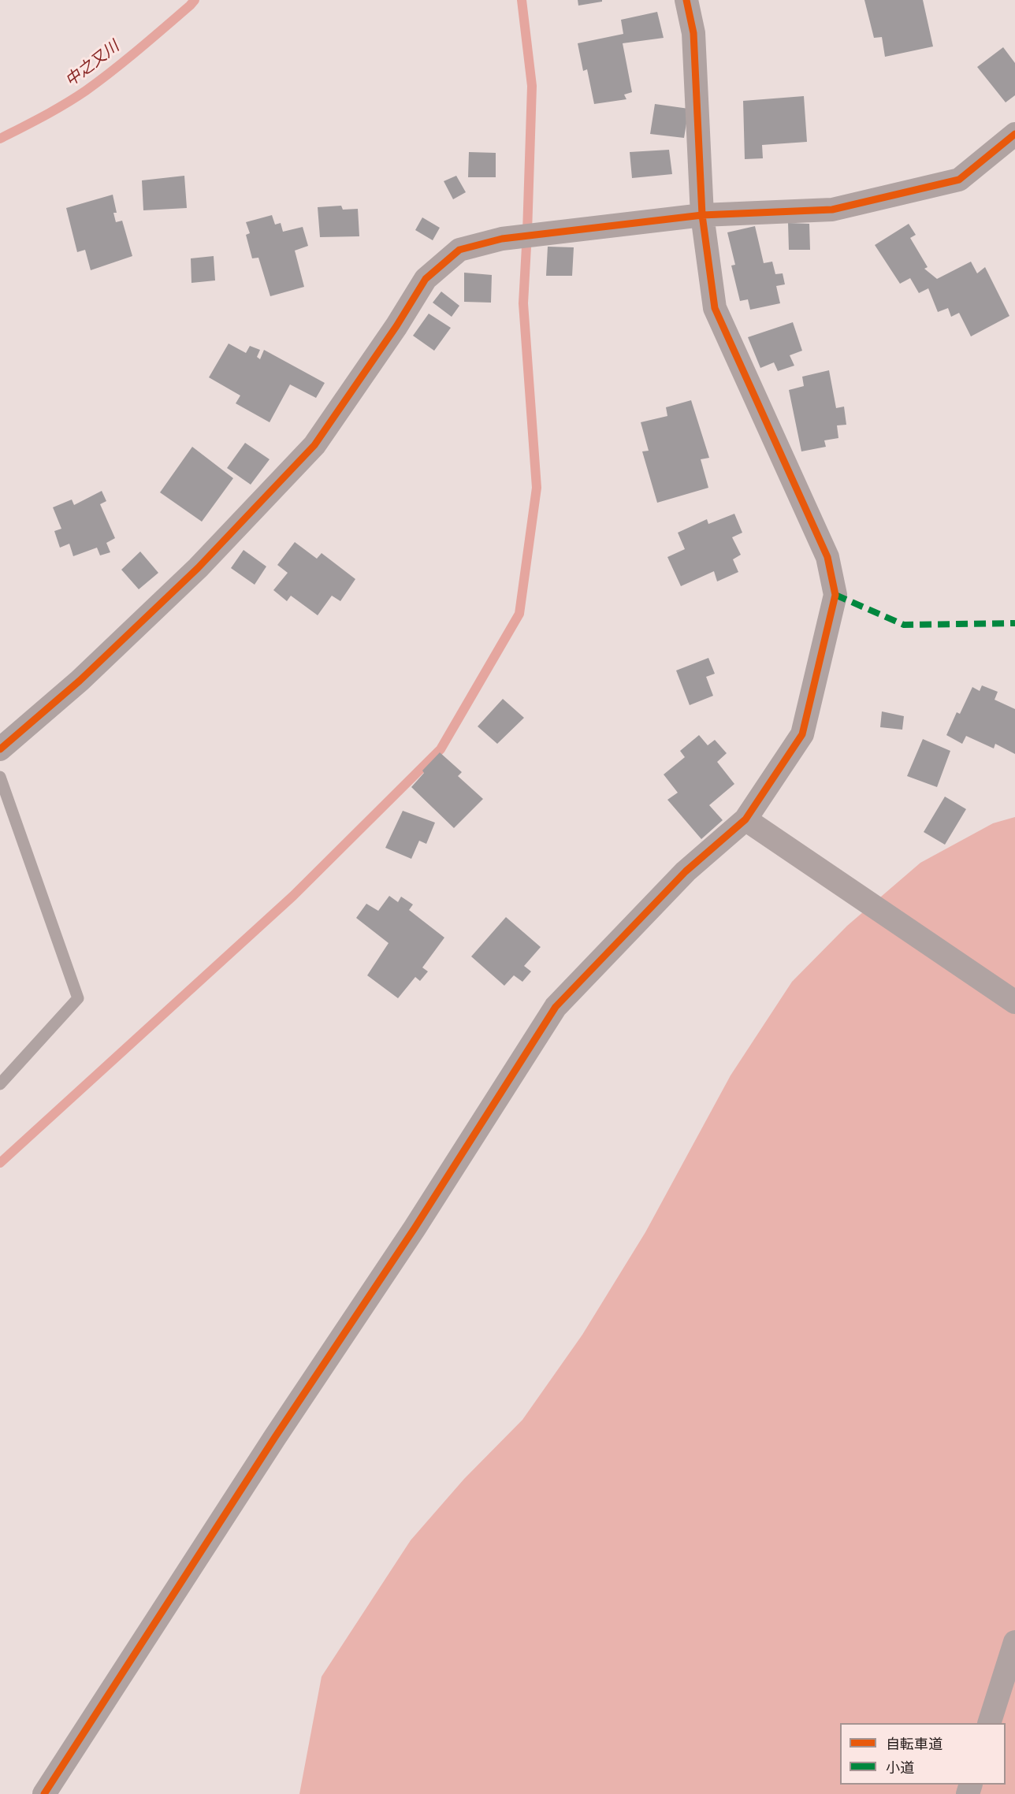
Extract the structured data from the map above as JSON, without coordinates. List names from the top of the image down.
{
  "water": ["中之又川"],
  "legend": ["自転車道", "小道"]
}
